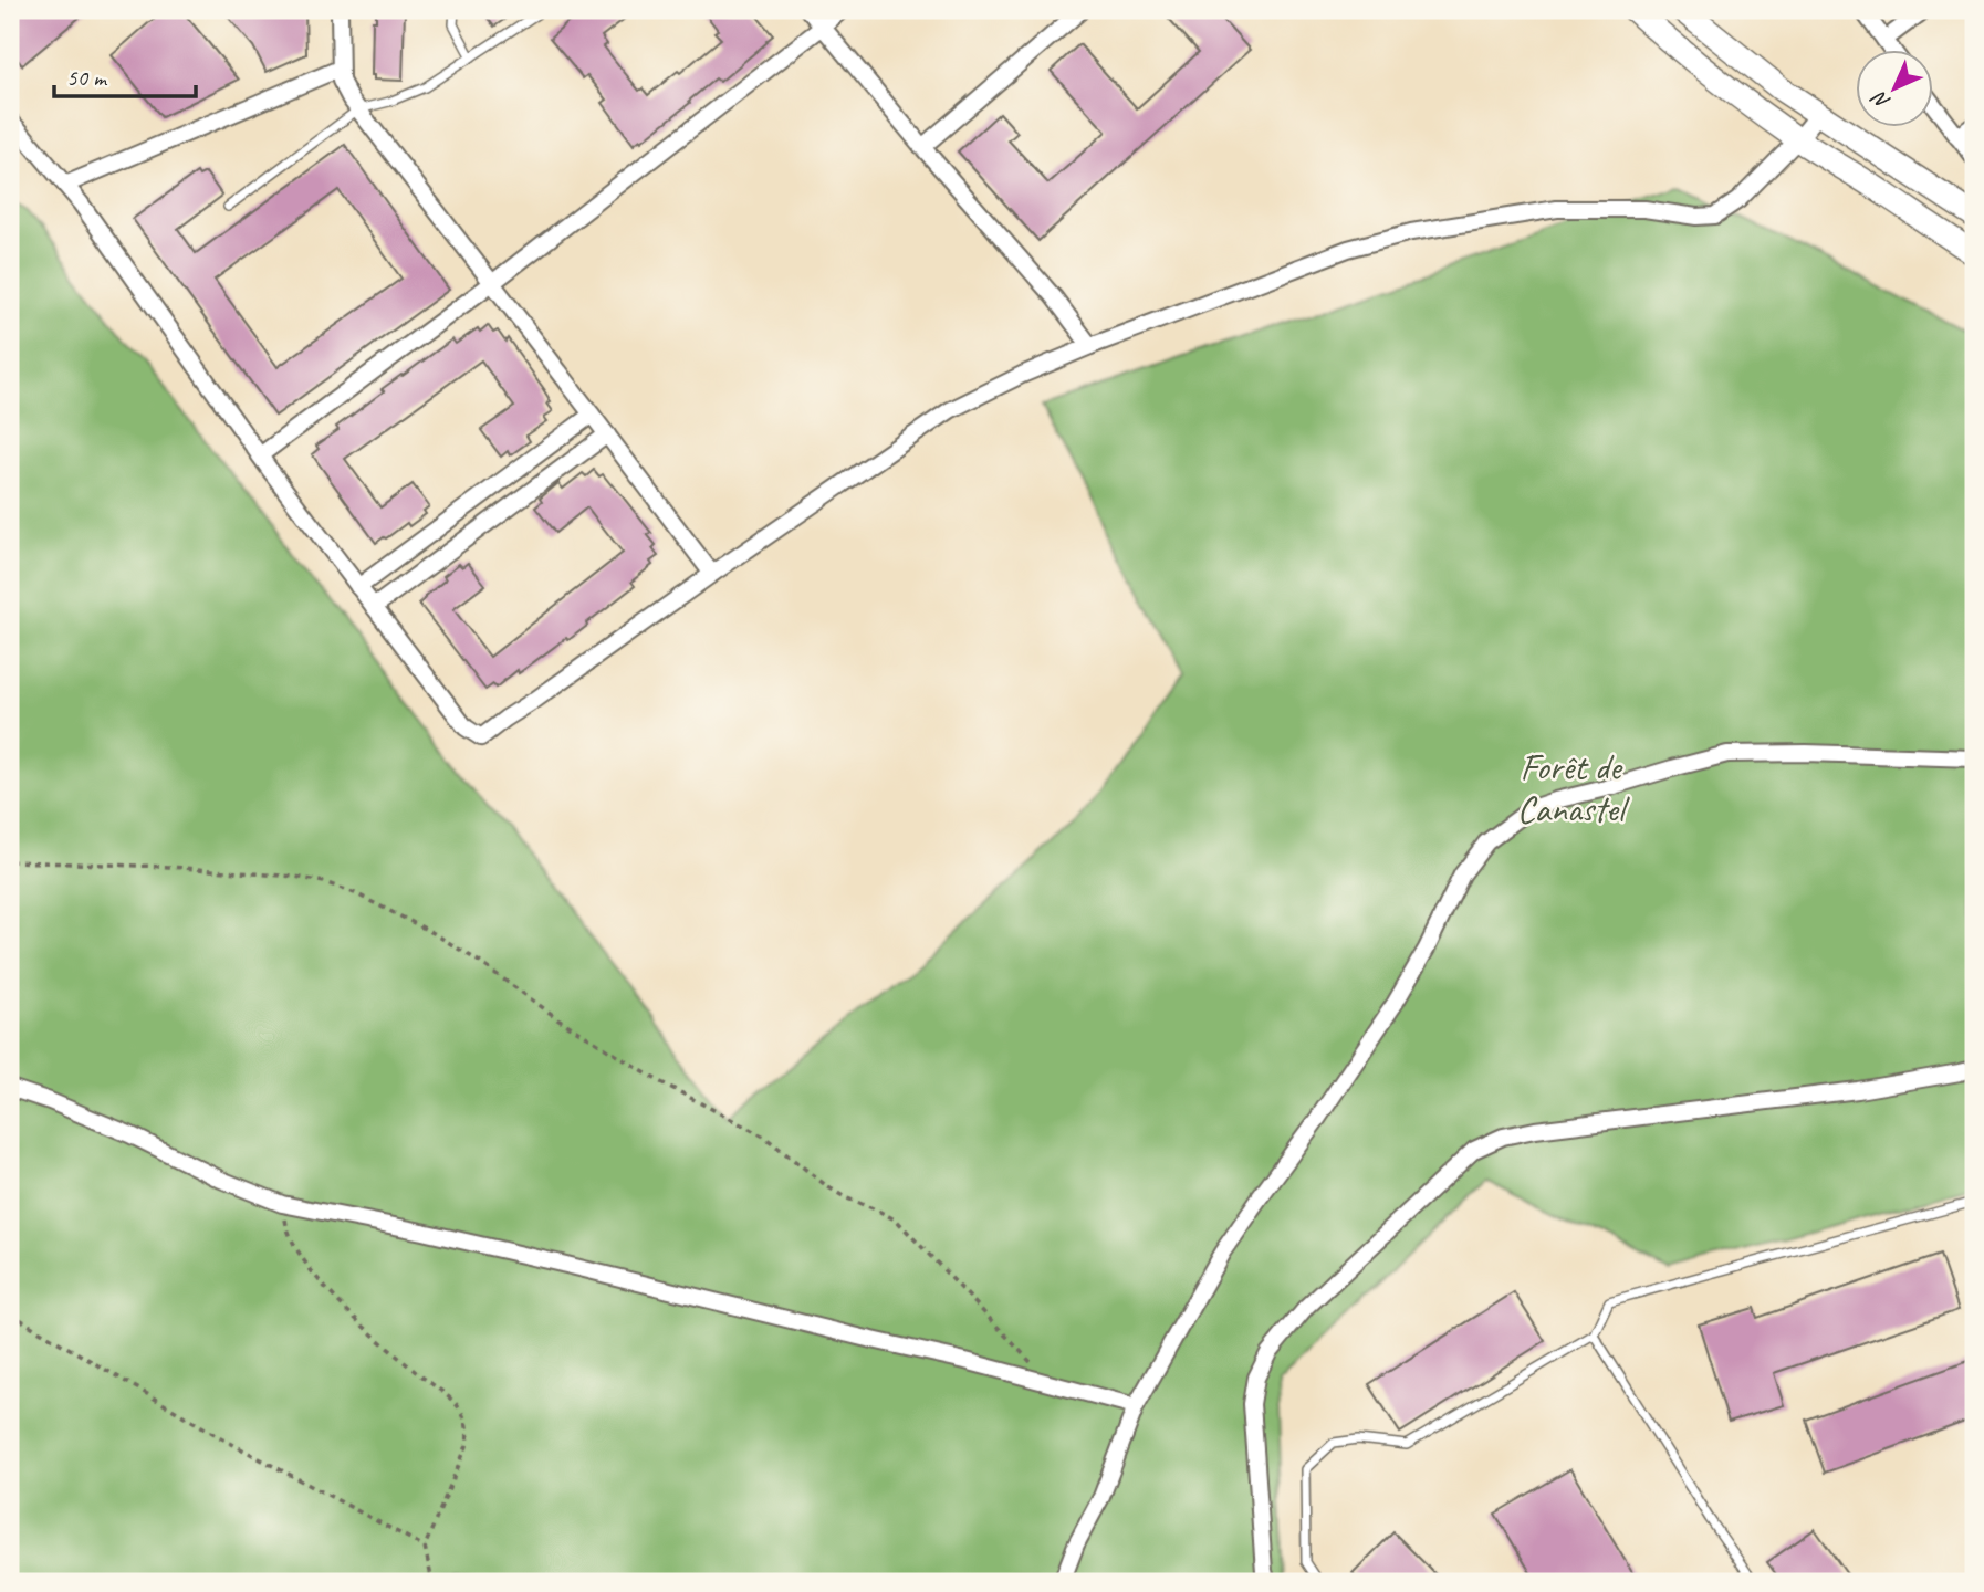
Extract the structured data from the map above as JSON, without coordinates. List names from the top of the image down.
{
  "parks": ["Forêt de Canastel"],
  "scale_bar": "50 m",
  "north": "bottom left"
}
